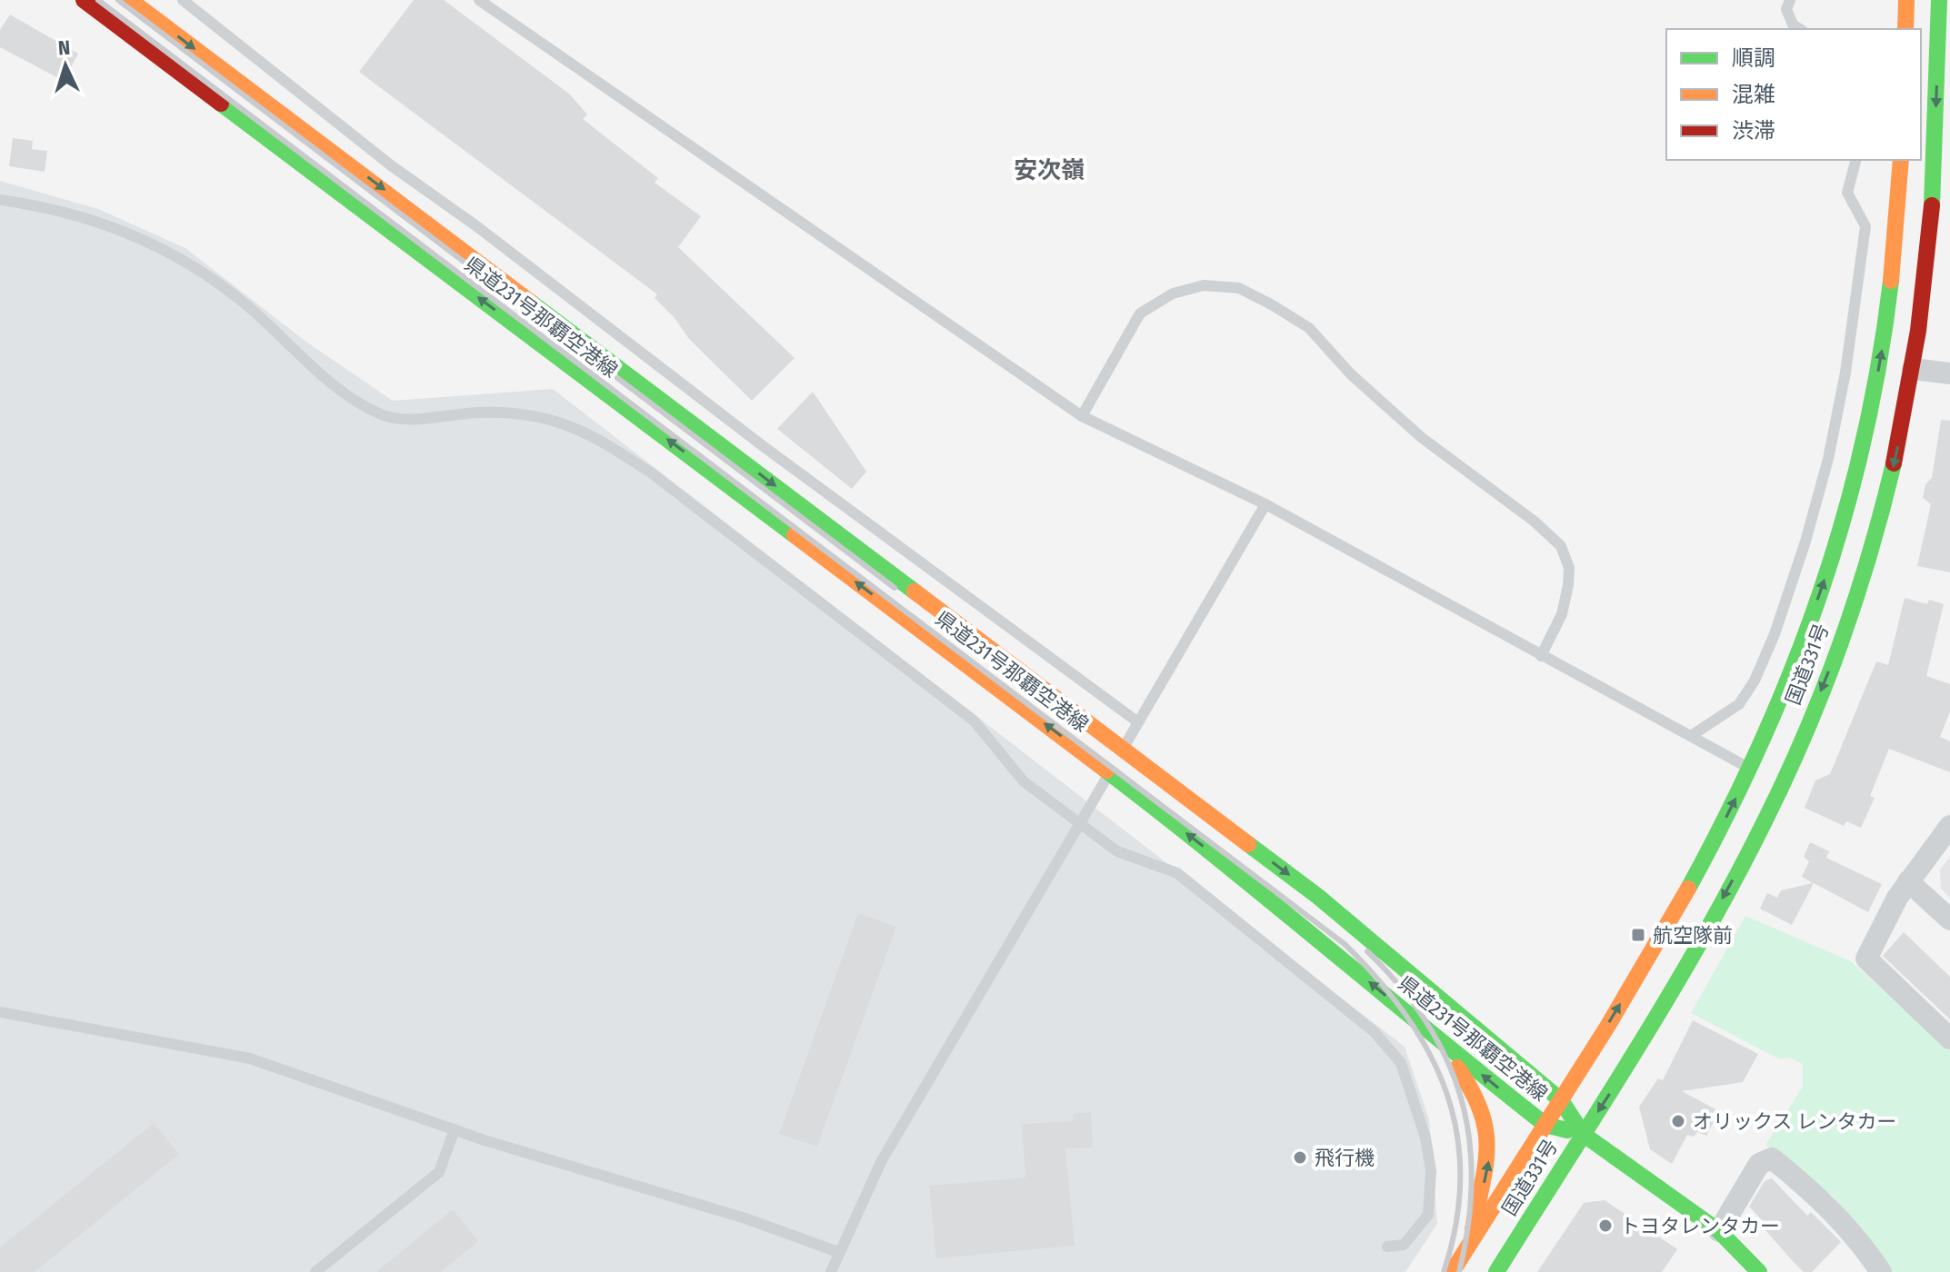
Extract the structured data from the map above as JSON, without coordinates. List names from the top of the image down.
{
  "streets": {
    "main road": ["県道231号那覇空港線", "国道331号"]
  },
  "crossings": [
    ["県道231号那覇空港線", "国道331号"]
  ],
  "districts": ["安次嶺"],
  "places": {
    "transit": ["航空隊前"],
    "other": ["オリックス レンタカー", "飛行機", "トヨタレンタカー"]
  },
  "legend": ["順調", "混雑", "渋滞"],
  "north": "top"
}
